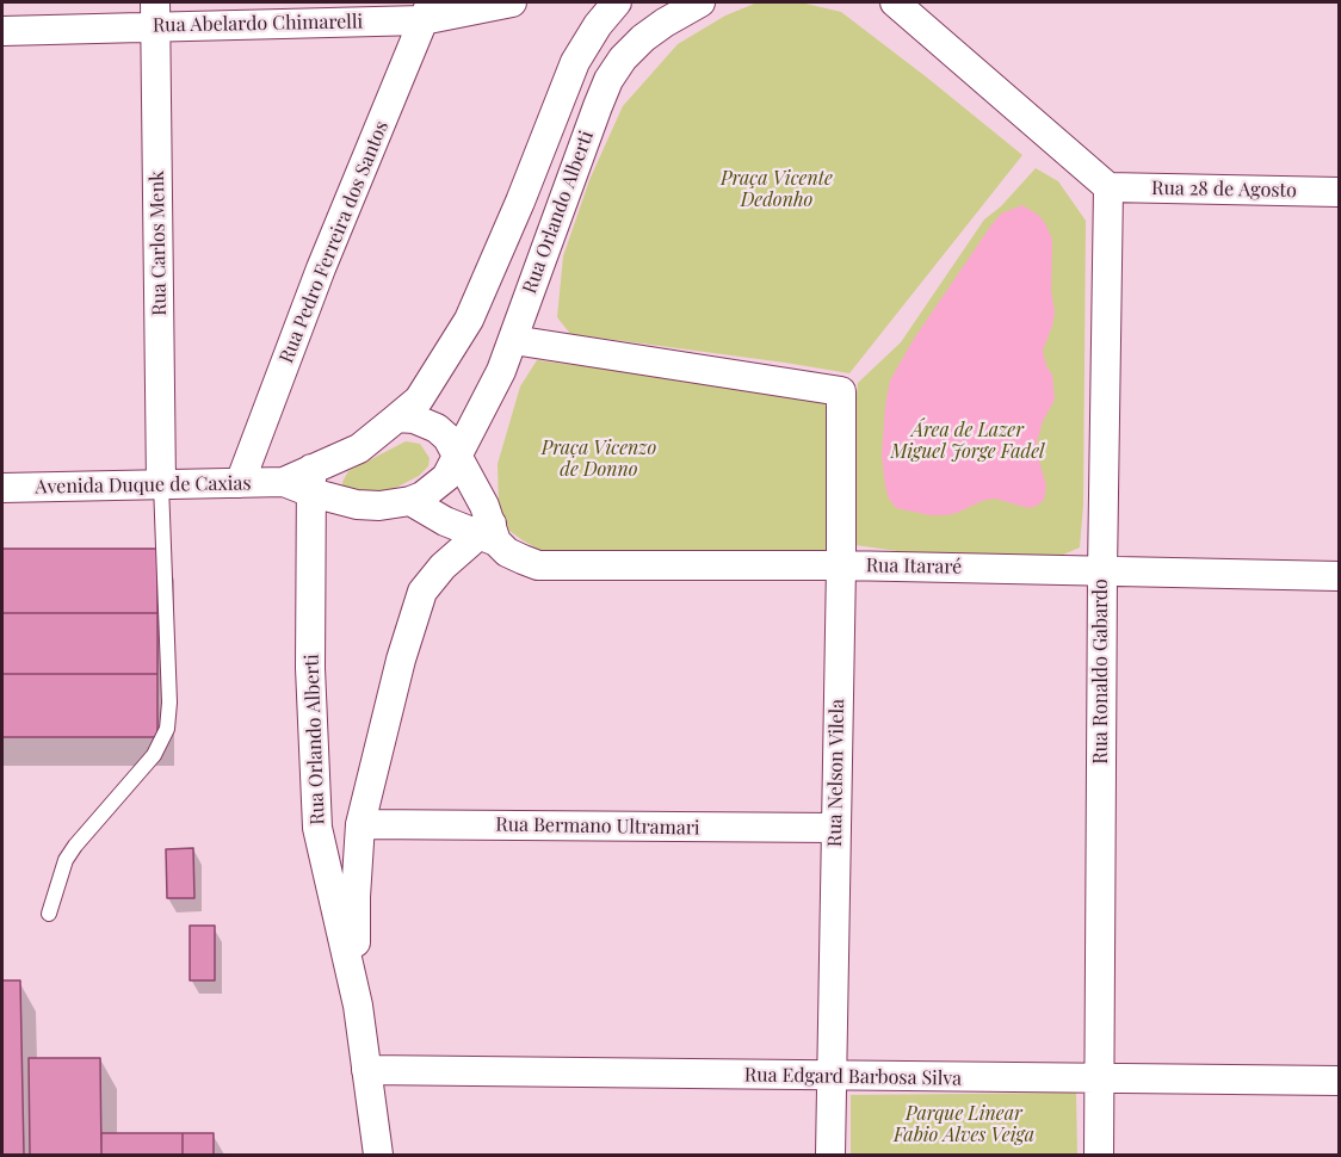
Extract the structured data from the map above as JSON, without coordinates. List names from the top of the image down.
{
  "streets": {
    "street": [
      "Rua Abelardo Chimarelli",
      "Rua 28 de Agosto",
      "Rua Orlando Alberti",
      "Rua Pedro Ferreira dos Santos",
      "Rua Carlos Menk",
      "Avenida Duque de Caxias",
      "Rua Itararé",
      "Rua Ronaldo Gabardo",
      "Rua Nelson Vilela",
      "Rua Bermano Ultramari",
      "Rua Edgard Barbosa Silva"
    ]
  },
  "crossings": [
    ["Rua Abelardo Chimarelli", "Rua Pedro Ferreira dos Santos"],
    ["Rua Abelardo Chimarelli", "Rua Carlos Menk"],
    ["Rua 28 de Agosto", "Rua Ronaldo Gabardo"],
    ["Rua Orlando Alberti", "Avenida Duque de Caxias"],
    ["Rua Orlando Alberti", "Rua Itararé"],
    ["Rua Orlando Alberti", "Rua Nelson Vilela"],
    ["Rua Orlando Alberti", "Rua Bermano Ultramari"],
    ["Rua Orlando Alberti", "Rua Edgard Barbosa Silva"],
    ["Rua Pedro Ferreira dos Santos", "Avenida Duque de Caxias"],
    ["Rua Carlos Menk", "Avenida Duque de Caxias"],
    ["Rua Itararé", "Rua Ronaldo Gabardo"],
    ["Rua Itararé", "Rua Nelson Vilela"],
    ["Rua Ronaldo Gabardo", "Rua Edgard Barbosa Silva"],
    ["Rua Nelson Vilela", "Rua Bermano Ultramari"],
    ["Rua Nelson Vilela", "Rua Edgard Barbosa Silva"]
  ],
  "parks": [
    "Praça Vicente Dedonho",
    "Área de Lazer Miguel Jorge Fadel",
    "Praça Vicenzo de Donno",
    "Parque Linear Fabio Alves Veiga"
  ]
}
